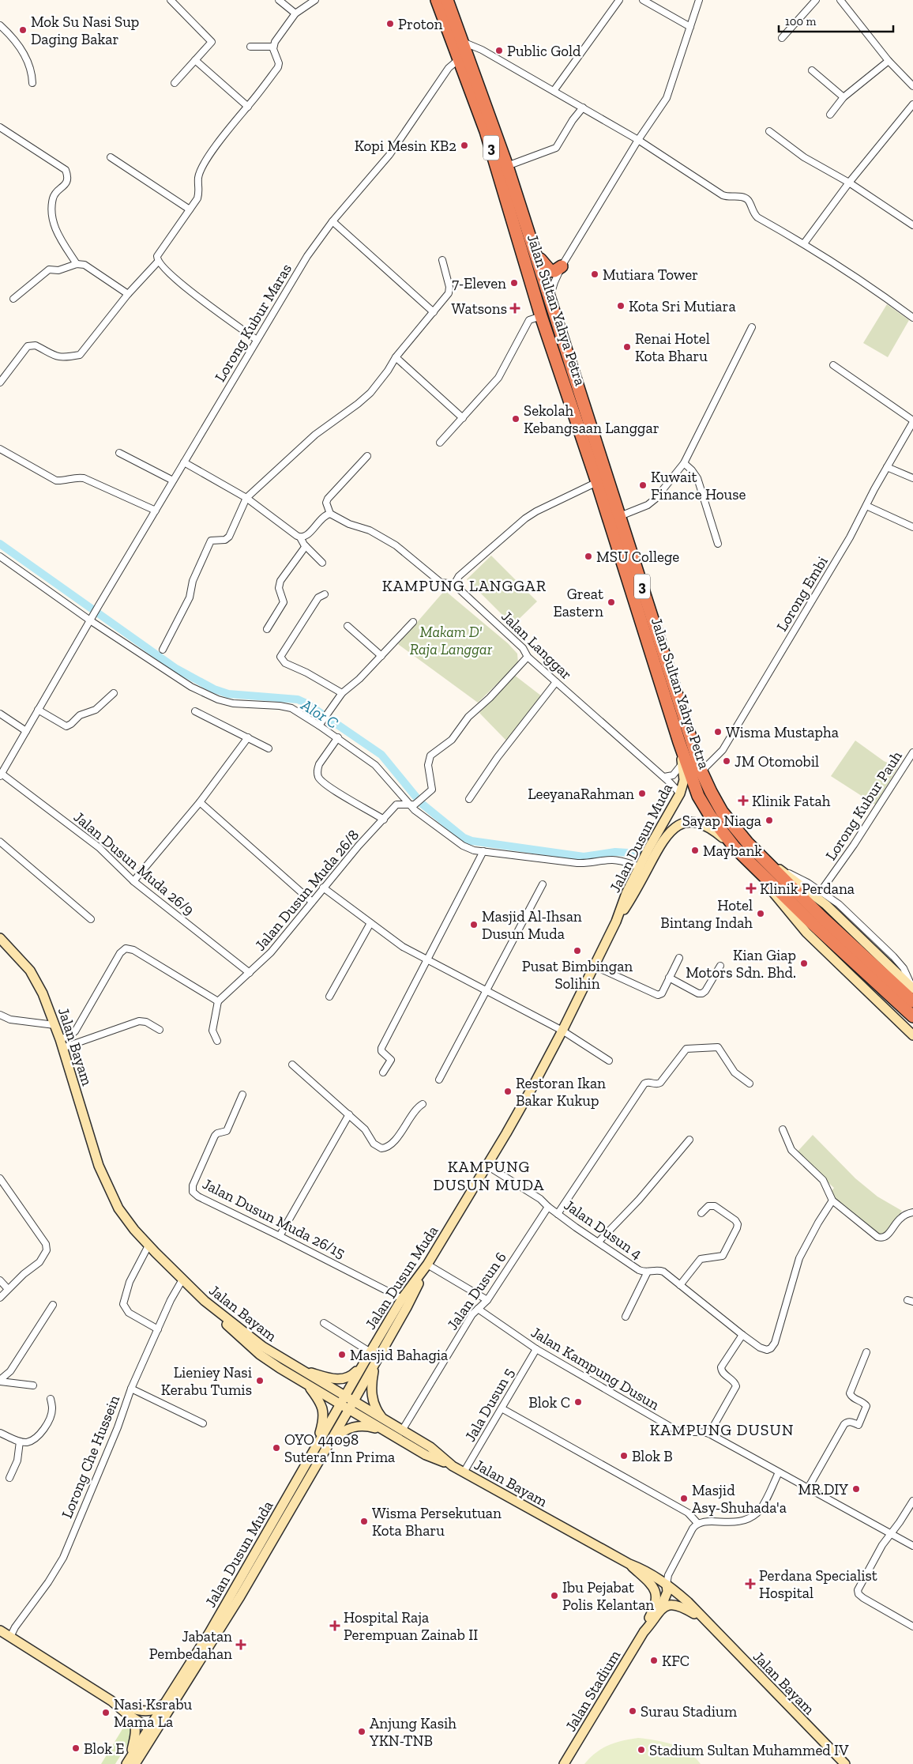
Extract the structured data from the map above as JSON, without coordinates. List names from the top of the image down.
{
  "streets": {
    "highway": ["3", "Jalan Sultan Yahya Petra"],
    "main road": ["Jalan Dusun Muda", "Jalan Bayam", "Jalan Stadium"],
    "street": [
      "Lorong Kubur Maras",
      "Lorong Embi",
      "Jalan Langgar",
      "Lorong Kubur Pauh",
      "Jalan Dusun Muda 26/9",
      "Jalan Dusun Muda 26/8",
      "Jalan Dusun Muda 26/15",
      "Jalan Dusun 4",
      "Jalan Dusun 6",
      "Jalan Kampung Dusun",
      "Jala Dusun 5",
      "Lorong Che Hussein"
    ]
  },
  "crossings": [
    ["Jalan Sultan Yahya Petra", "Lorong Kubur Maras"],
    ["Jalan Sultan Yahya Petra", "Lorong Embi"],
    ["Jalan Sultan Yahya Petra", "Jalan Dusun Muda"],
    ["Lorong Kubur Maras", "Jalan Dusun Muda 26/9"],
    ["Jalan Langgar", "Jalan Dusun Muda"],
    ["Jalan Dusun Muda", "Jalan Bayam"],
    ["Jalan Dusun Muda", "Jalan Dusun Muda 26/15"],
    ["Jalan Dusun Muda", "Jalan Dusun 4"],
    ["Jalan Dusun Muda 26/9", "Jalan Dusun Muda 26/8"],
    ["Jalan Bayam", "Jalan Dusun 6"],
    ["Jalan Bayam", "Jala Dusun 5"],
    ["Jalan Bayam", "Lorong Che Hussein"],
    ["Jalan Bayam", "Jalan Stadium"],
    ["Jalan Dusun 4", "Jalan Dusun 6"],
    ["Jalan Dusun 6", "Jalan Kampung Dusun"],
    ["Jalan Kampung Dusun", "Jala Dusun 5"]
  ],
  "districts": ["KAMPUNG LANGGAR", "KAMPUNG DUSUN MUDA", "KAMPUNG DUSUN"],
  "water": ["Alor C"],
  "parks": ["Makam D' Raja Langgar"],
  "places": {
    "other": [
      "Proton",
      "Mok Su Nasi Sup Daging Bakar",
      "Public Gold",
      "Kopi Mesin KB2",
      "Mutiara Tower",
      "7-Eleven",
      "Kota Sri Mutiara",
      "Renai Hotel Kota Bharu",
      "Sekolah Kebangsaan Langgar",
      "Kuwait Finance House",
      "MSU College",
      "Great Eastern",
      "Wisma Mustapha",
      "JM Otomobil",
      "LeeyanaRahman",
      "Sayap Niaga",
      "Maybank",
      "Hotel Bintang Indah",
      "Masjid Al-Ihsan Dusun Muda",
      "Pusat Bimbingan Solihin",
      "Kian Giap Motors Sdn. Bhd.",
      "Restoran Ikan Bakar Kukup",
      "Masjid Bahagia",
      "Lieniey Nasi Kerabu Tumis",
      "Blok C",
      "OYO 44098 Sutera Inn Prima",
      "Blok B",
      "MR.DIY",
      "Masjid Asy-Shuhada'a",
      "Wisma Persekutuan Kota Bharu",
      "Ibu Pejabat Polis Kelantan",
      "KFC",
      "Surau Stadium",
      "Nasi Ksrabu Mama La",
      "Anjung Kasih YKN-TNB",
      "Blok E",
      "Stadium Sultan Muhammed IV"
    ],
    "health": [
      "Watsons",
      "Klinik Fatah",
      "Klinik Perdana",
      "Perdana Specialist Hospital",
      "Hospital Raja Perempuan Zainab II",
      "Jabatan Pembedahan"
    ]
  },
  "scale_bar": "100 m"
}
